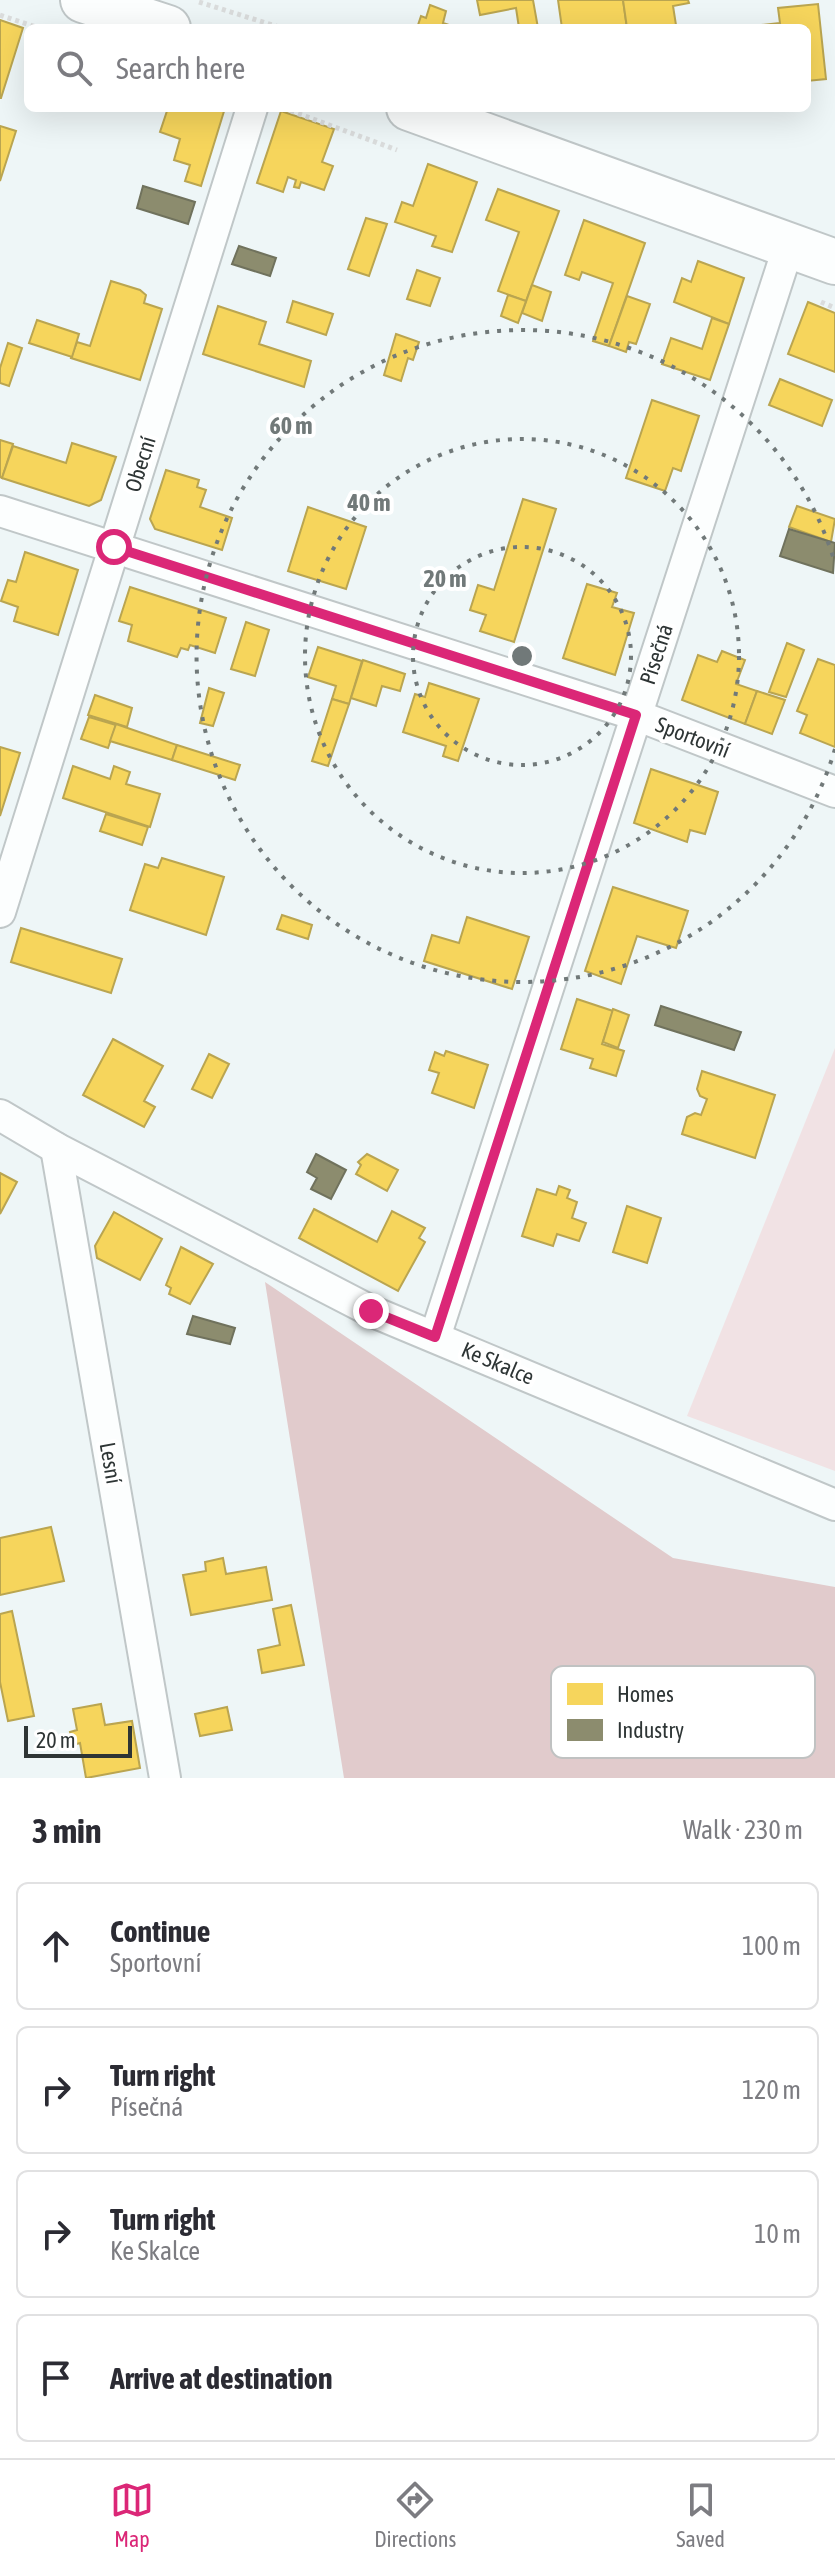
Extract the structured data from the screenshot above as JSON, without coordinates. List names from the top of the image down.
{
  "streets": {
    "street": [
      "Obecní",
      "Písečná",
      "Sportovní",
      "Ke Skalce",
      "Lesní"
    ]
  },
  "crossings": [
    ["Obecní", "Sportovní"],
    ["Písečná", "Sportovní"],
    ["Písečná", "Ke Skalce"],
    ["Ke Skalce", "Lesní"]
  ],
  "legend": ["Homes", "Industry"],
  "scale_bar": "20 m",
  "page": {
    "search": "Search here",
    "scale": "20 m",
    "heading": ["3 min", "Walk · 230 m"],
    "list": [
      ["Continue", "Sportovní", "100 m"],
      ["Turn right", "Písečná", "120 m"],
      ["Turn right", "Ke Skalce", "10 m"],
      "Arrive at destination"
    ],
    "nav": ["Map", "Directions", "Saved"]
  },
  "rings": ["60 m", "40 m", "20 m"]
}
